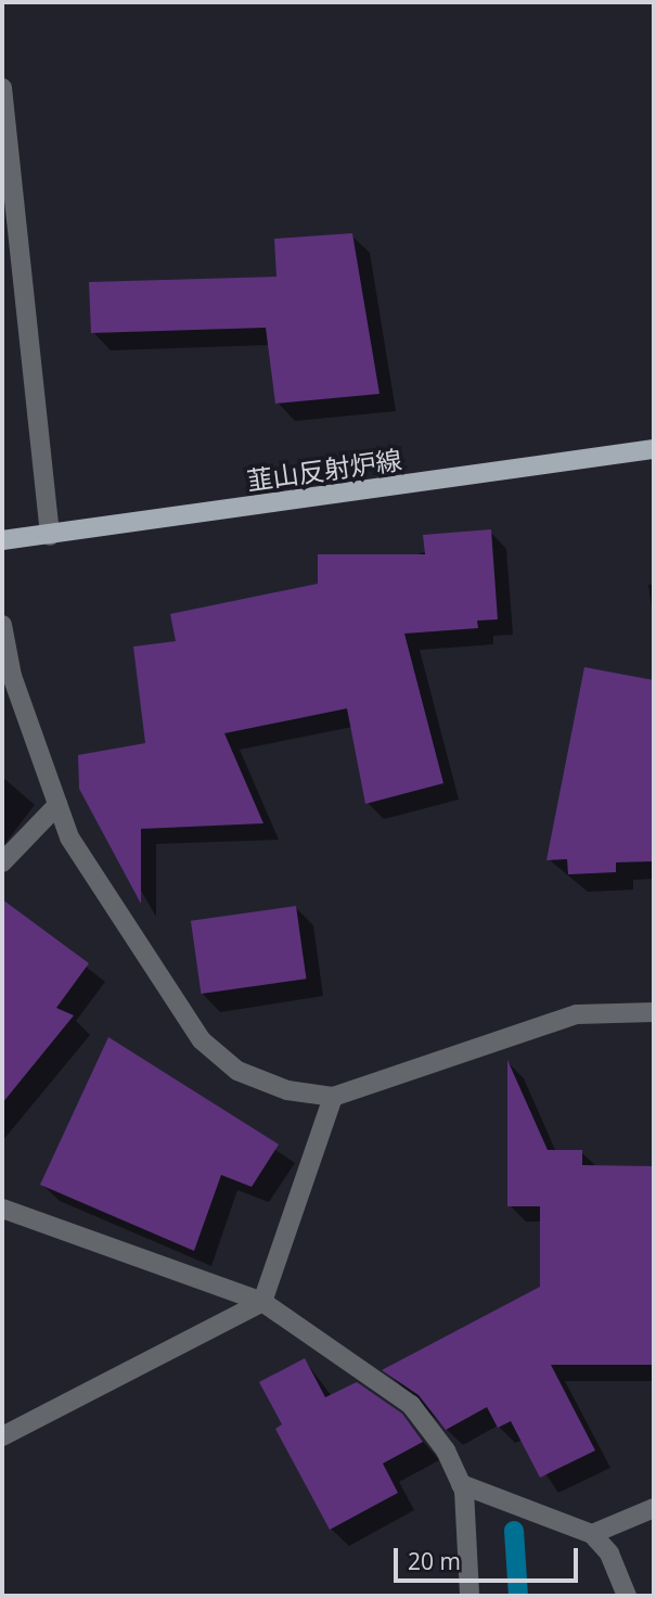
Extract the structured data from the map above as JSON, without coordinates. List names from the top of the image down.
{
  "streets": {
    "main road": ["韮山反射炉線"]
  },
  "scale_bar": "20 m"
}
